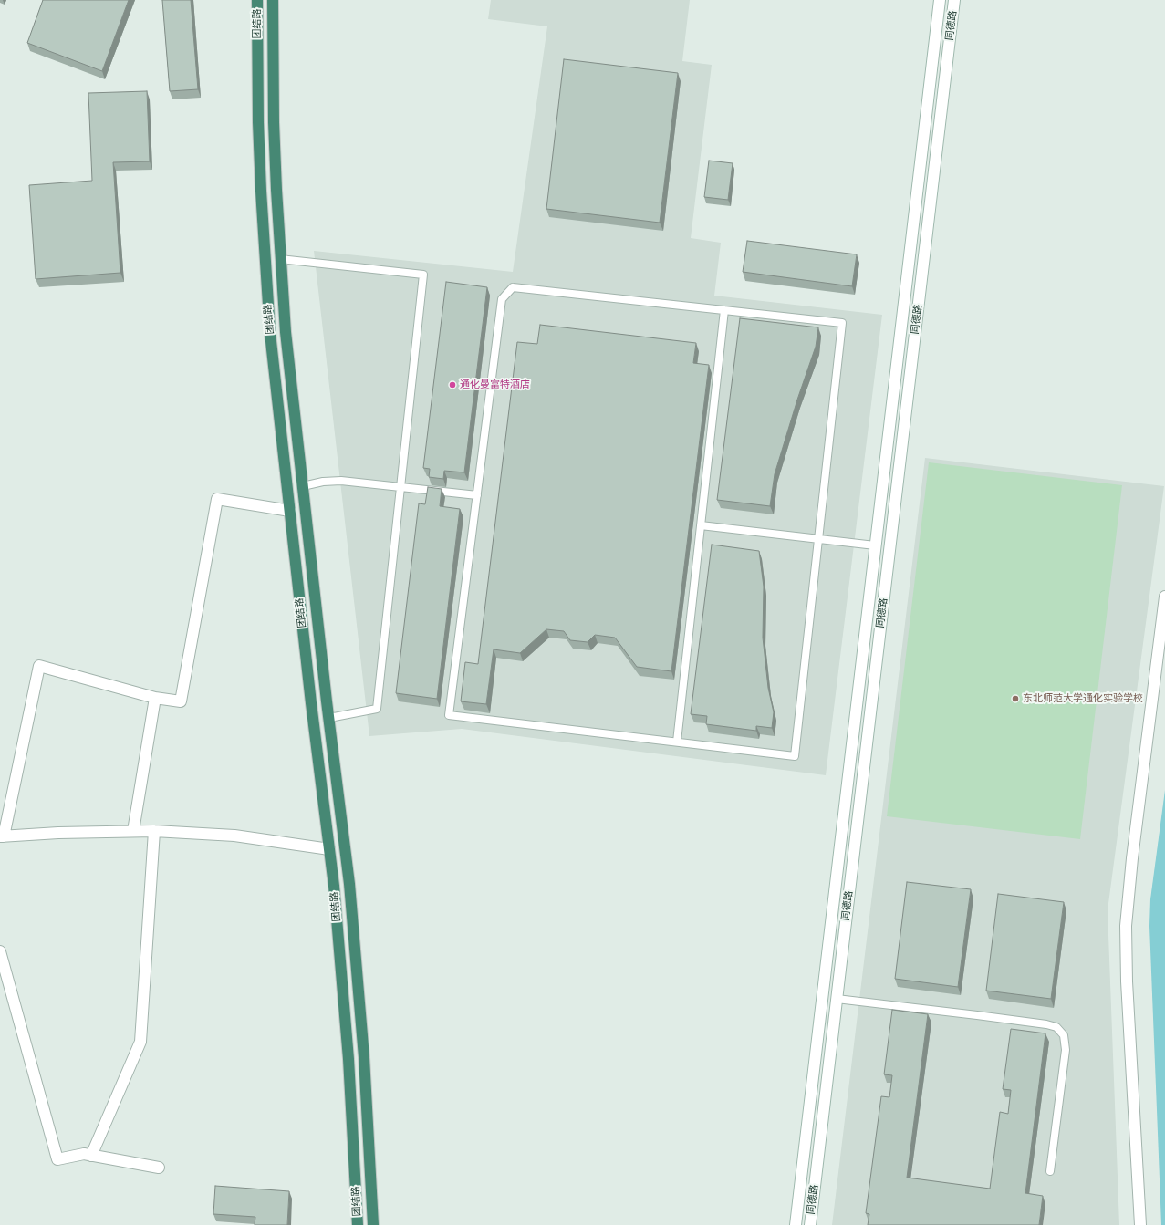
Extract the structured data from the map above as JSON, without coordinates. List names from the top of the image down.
{
  "streets": {
    "highway": ["团结路"],
    "main road": ["同德路"]
  },
  "places": ["通化曼富特酒店", "东北师范大学通化实验学校"]
}
